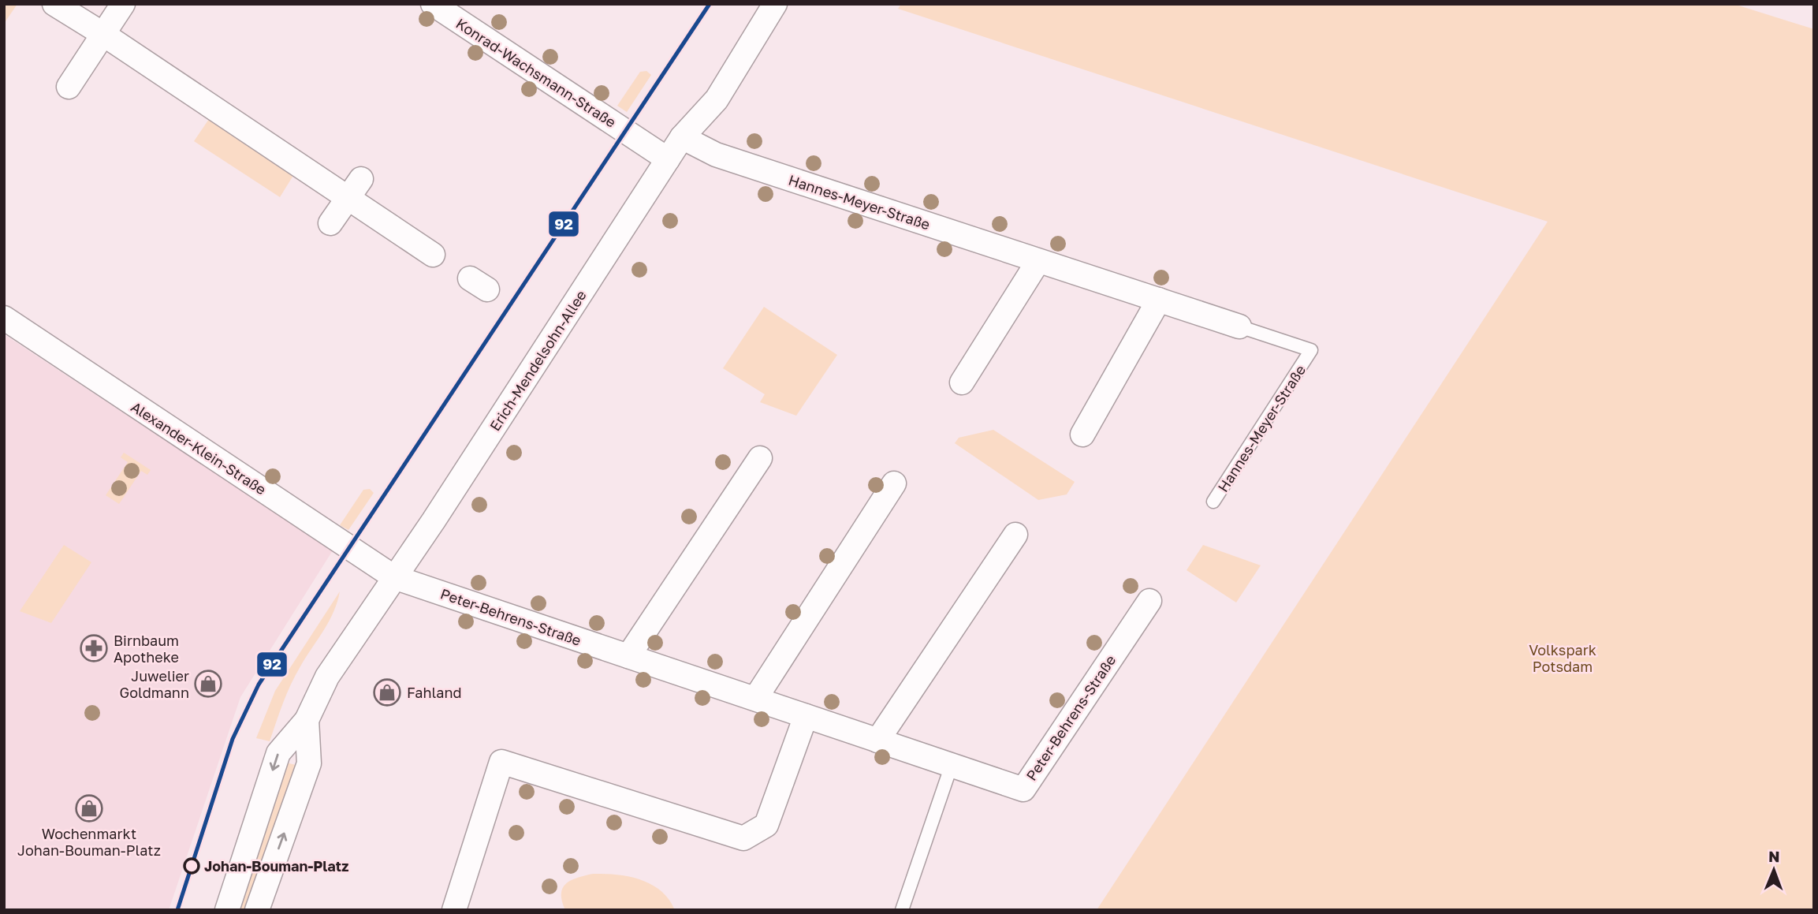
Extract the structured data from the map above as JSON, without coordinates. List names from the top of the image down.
{
  "streets": {
    "street": [
      "Konrad-Wachsmann-Straße",
      "Hannes-Meyer-Straße",
      "Erich-Mendelsohn-Allee",
      "Alexander-Klein-Straße",
      "Peter-Behrens-Straße"
    ]
  },
  "crossings": [
    ["Konrad-Wachsmann-Straße", "Erich-Mendelsohn-Allee"],
    ["Hannes-Meyer-Straße", "Erich-Mendelsohn-Allee"],
    ["Erich-Mendelsohn-Allee", "Alexander-Klein-Straße"],
    ["Erich-Mendelsohn-Allee", "Peter-Behrens-Straße"],
    ["Alexander-Klein-Straße", "Peter-Behrens-Straße"]
  ],
  "parks": ["Volkspark Potsdam"],
  "places": {
    "pharmacy": ["Birnbaum Apotheke"],
    "shop": ["Juwelier Goldmann", "Fahland", "Wochenmarkt Johan-Bouman-Platz"],
    "other": ["Johan-Bouman-Platz"]
  },
  "lines": ["transit line 92"],
  "north": "top"
}
